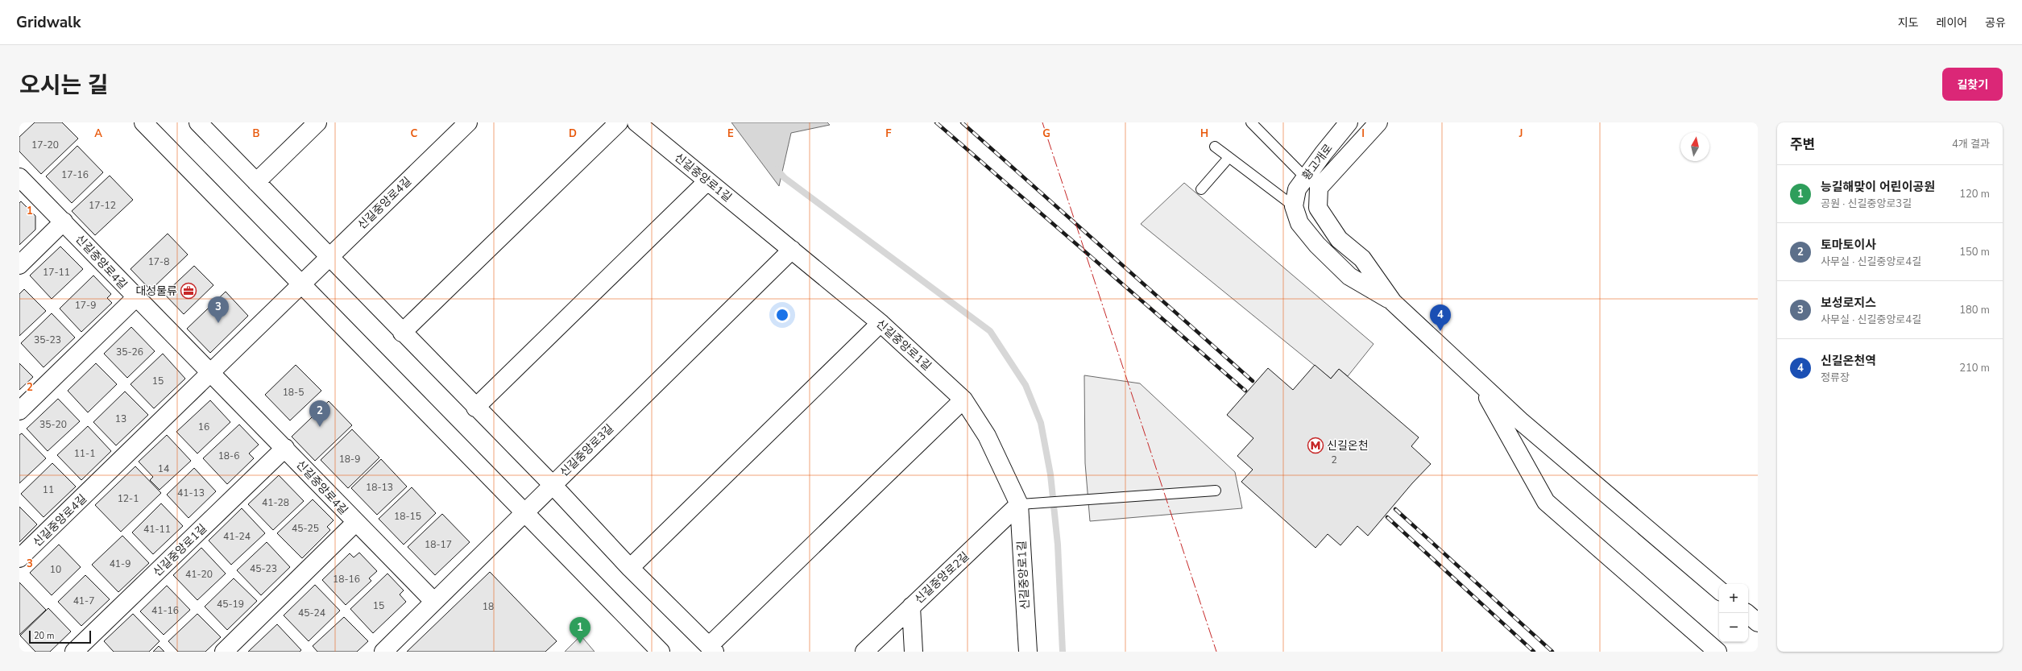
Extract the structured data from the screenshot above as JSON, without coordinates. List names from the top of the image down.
{
  "streets": {
    "street": [
      "황고개로",
      "신길중앙로1길",
      "신길중앙로4길",
      "신길중앙로3길",
      "신길중앙로2길"
    ]
  },
  "crossings": [
    ["신길중앙로1길", "신길중앙로4길"],
    ["신길중앙로1길", "신길중앙로3길"],
    ["신길중앙로1길", "신길중앙로2길"],
    ["신길중앙로4길", "신길중앙로3길"]
  ],
  "places": {
    "office": ["대성물류"],
    "metro station": ["신길온천"]
  },
  "house_numbers": [
    "17-20",
    "17-16",
    "17-12",
    "17-8",
    "17-11",
    "17-9",
    "35-23",
    "35-26",
    "15",
    "18-5",
    "13",
    "35-20",
    "16",
    "11-1",
    "18-6",
    "18-9",
    "2",
    "14",
    "18-13",
    "11",
    "41-13",
    "12-1",
    "41-28",
    "18-15",
    "45-25",
    "41-11",
    "41-24",
    "18-17",
    "41-9",
    "45-23",
    "10",
    "41-20",
    "18-16",
    "41-7",
    "45-19",
    "15",
    "18",
    "41-16",
    "45-24"
  ],
  "scale_bar": "20 m",
  "north": "top",
  "page": {
    "header": "Gridwalk",
    "nav": ["지도", "레이어", "공유"],
    "title": "오시는 길",
    "buttons": "길찾기",
    "heading": ["주변", "4개 결과"],
    "list": [
      {
        "mark": "1",
        "name": "능길해맞이 어린이공원",
        "note": "공원 · 신길중앙로3길",
        "value": "120 m"
      },
      {
        "mark": "2",
        "name": "토마토이사",
        "note": "사무실 · 신길중앙로4길",
        "value": "150 m"
      },
      {
        "mark": "3",
        "name": "보성로지스",
        "note": "사무실 · 신길중앙로4길",
        "value": "180 m"
      },
      {
        "mark": "4",
        "name": "신길온천역",
        "note": "정류장",
        "value": "210 m"
      }
    ],
    "pins": [
      "3",
      "4",
      "2",
      "1"
    ],
    "map_buttons": ["+", "−"],
    "scale": "20 m"
  },
  "grid": {
    "columns": [
      "A",
      "B",
      "C",
      "D",
      "E",
      "F",
      "G",
      "H",
      "I",
      "J"
    ],
    "rows": ["1", "2", "3"]
  }
}
